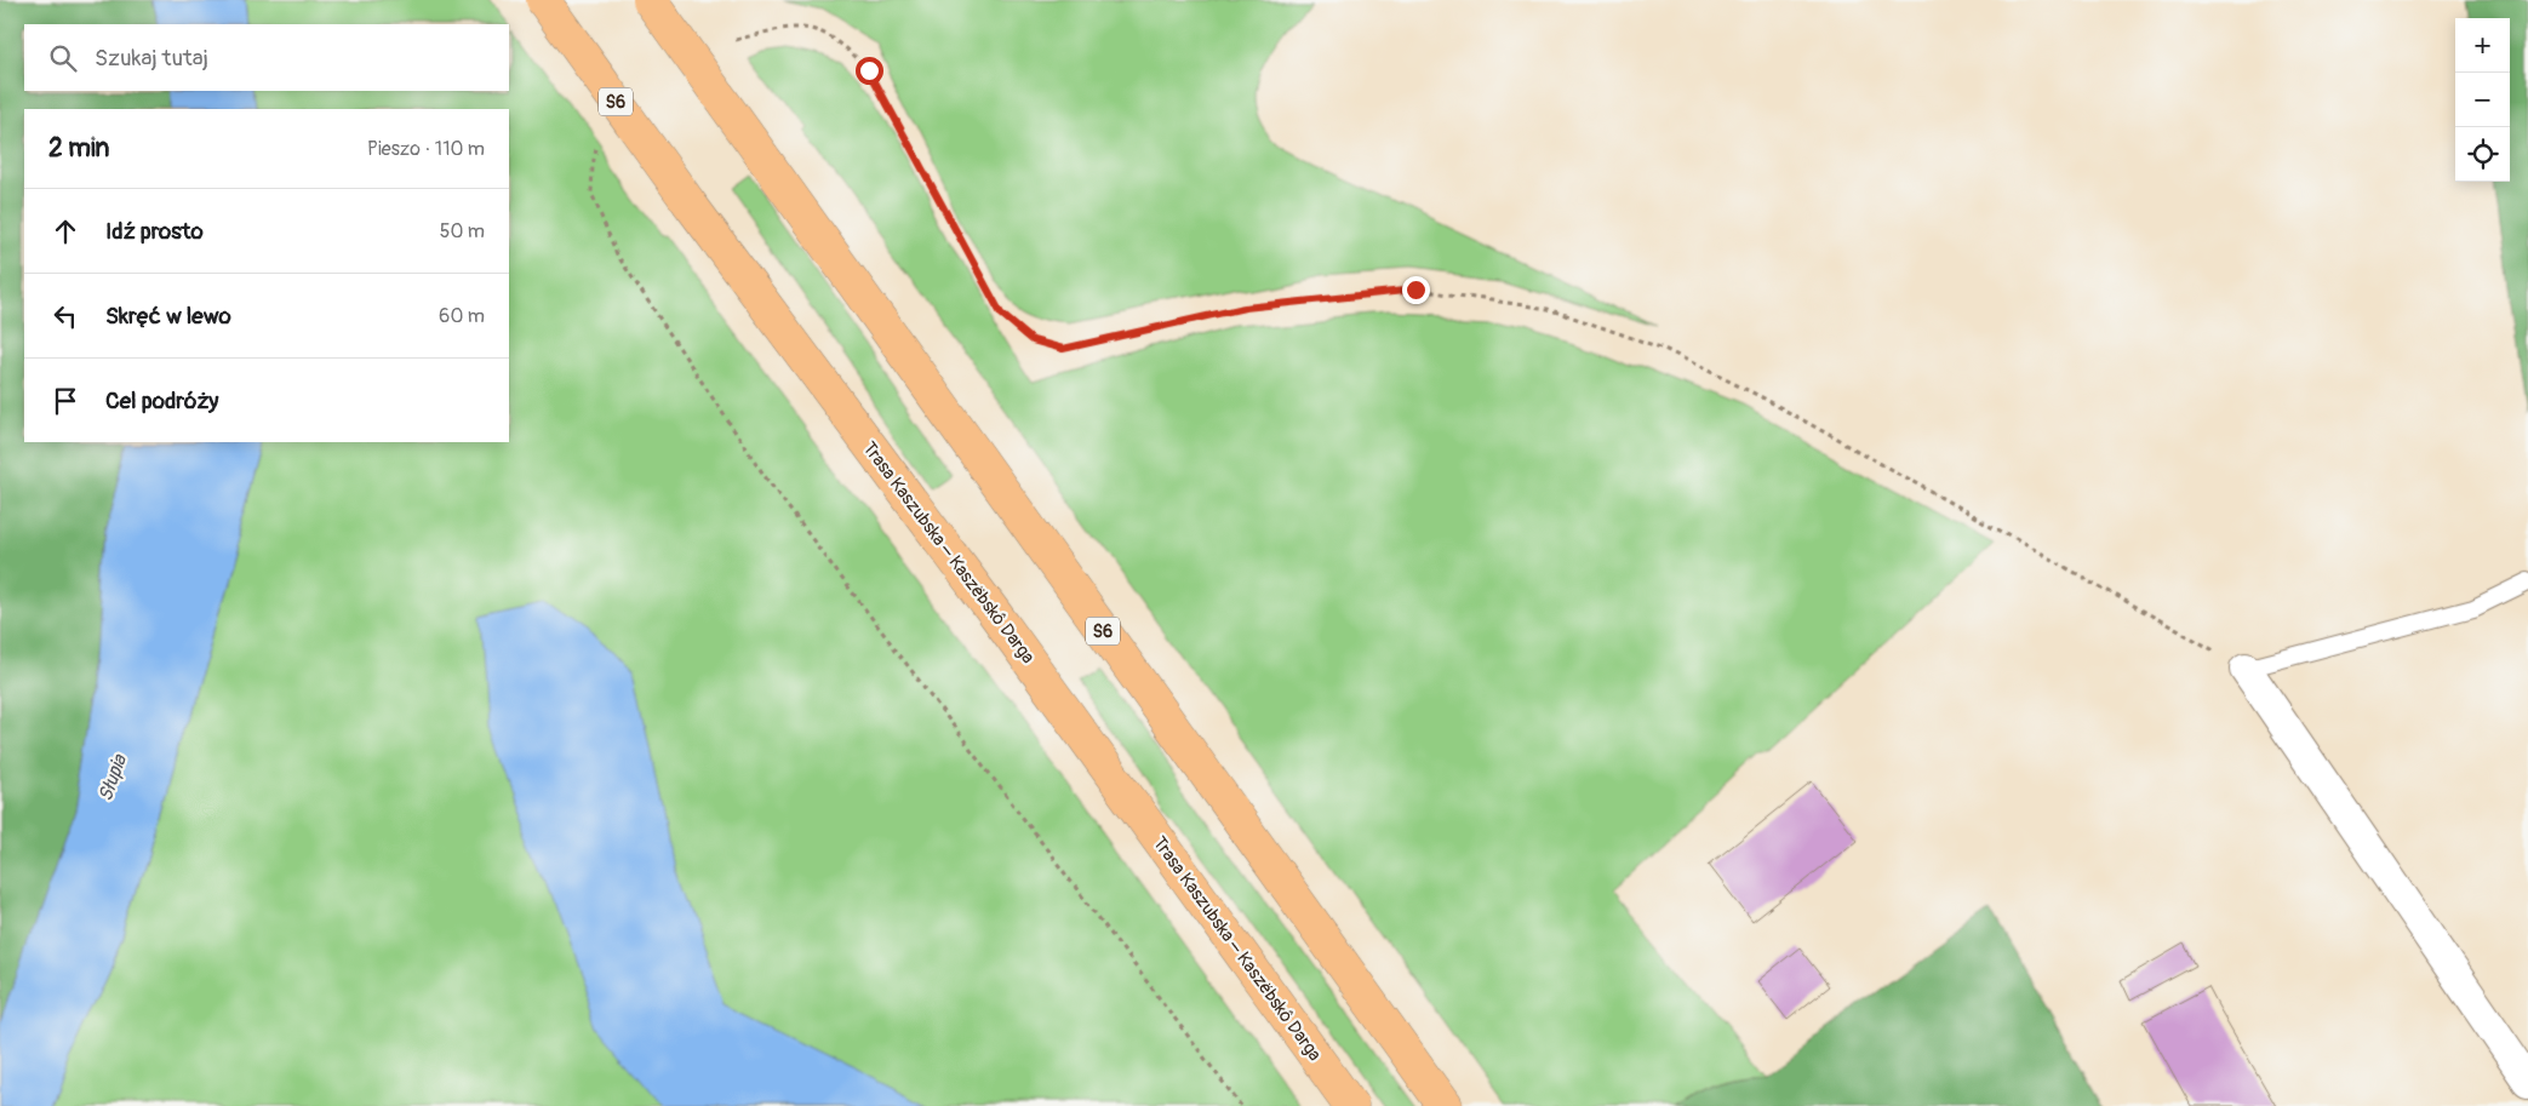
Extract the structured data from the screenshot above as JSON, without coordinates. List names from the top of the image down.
{
  "streets": {
    "highway": ["S6", "Trasa Kaszubska – Kaszëbskô Darga"]
  },
  "water": ["Słupia"],
  "page": {
    "map_buttons": ["+", "−"],
    "search": "Szukaj tutaj",
    "heading": ["2 min", "Pieszo · 110 m"],
    "list": [
      ["Idź prosto", "50 m"],
      ["Skręć w lewo", "60 m"],
      "Cel podróży"
    ]
  }
}
